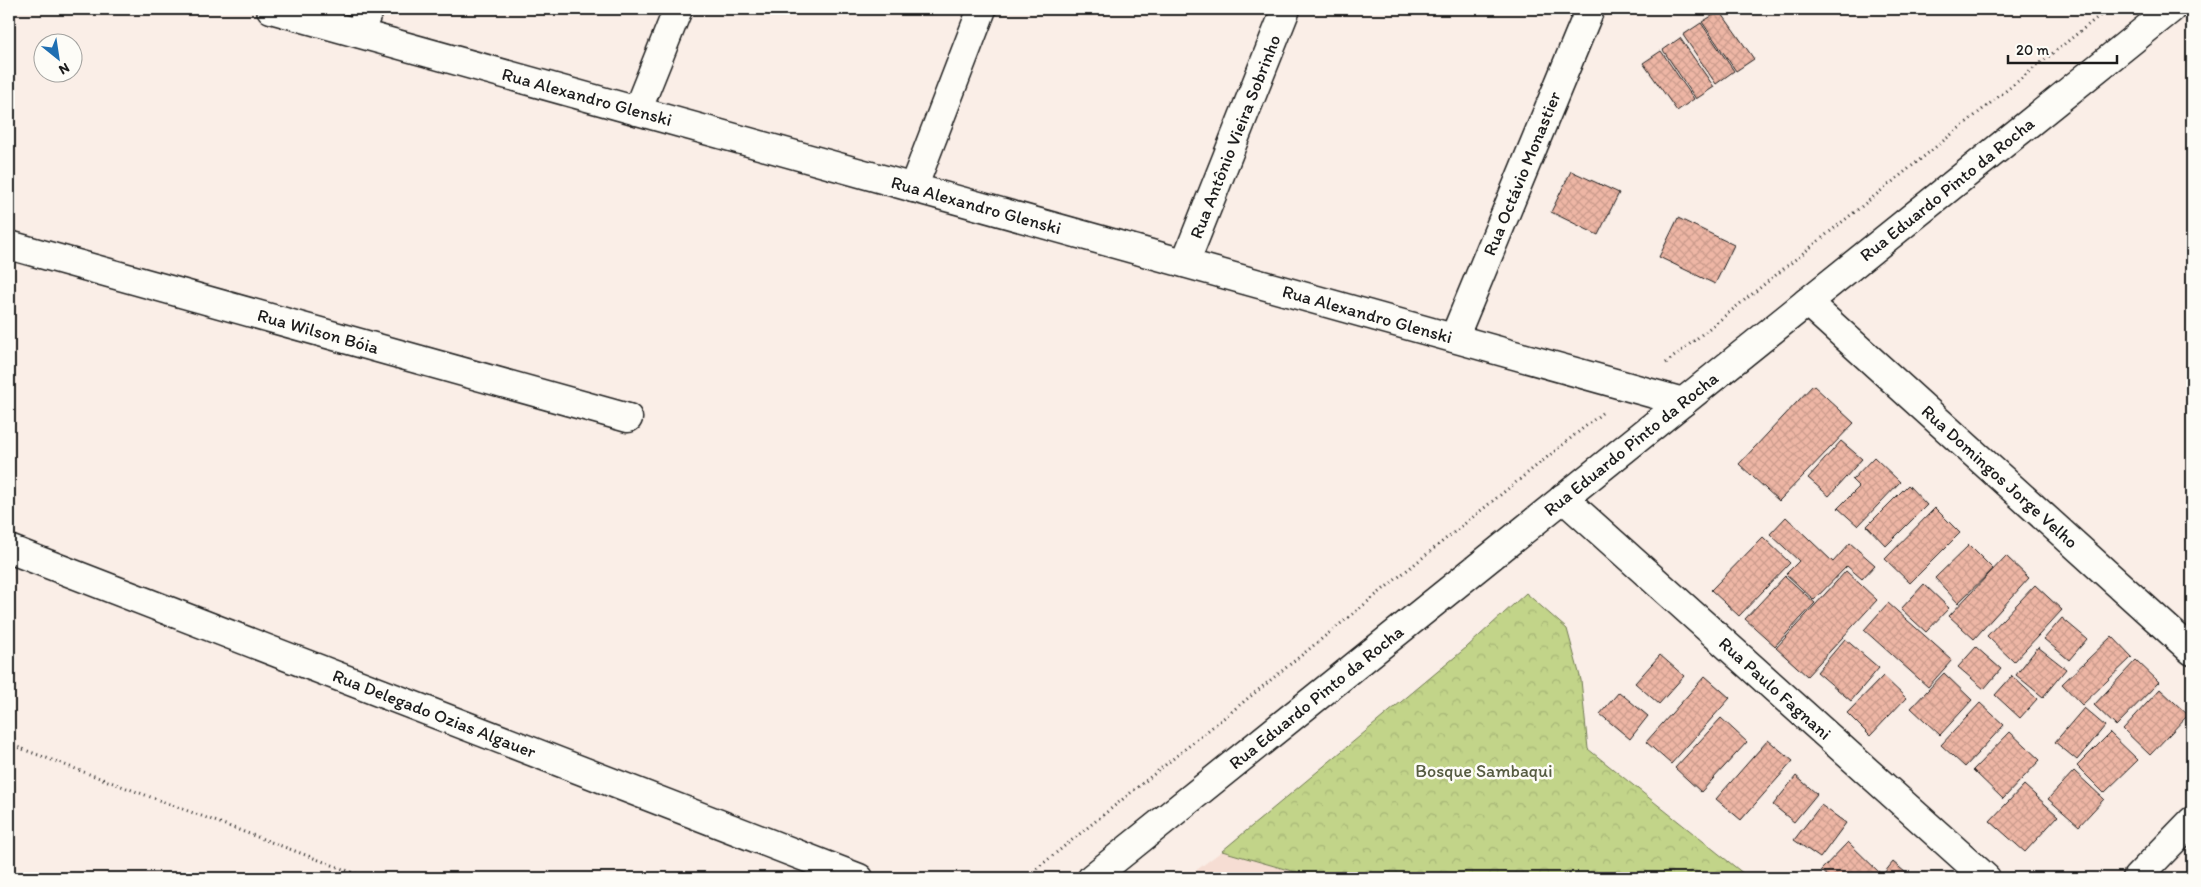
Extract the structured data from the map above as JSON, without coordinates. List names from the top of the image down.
{
  "streets": {
    "street": [
      "Rua Alexandro Glenski",
      "Rua Antônio Vieira Sobrinho",
      "Rua Octávio Monastier",
      "Rua Eduardo Pinto da Rocha",
      "Rua Wilson Bóia",
      "Rua Domingos Jorge Velho",
      "Rua Paulo Fagnani",
      "Rua Delegado Ozias Algauer"
    ]
  },
  "crossings": [
    ["Rua Alexandro Glenski", "Rua Antônio Vieira Sobrinho"],
    ["Rua Alexandro Glenski", "Rua Octávio Monastier"],
    ["Rua Alexandro Glenski", "Rua Eduardo Pinto da Rocha"],
    ["Rua Eduardo Pinto da Rocha", "Rua Domingos Jorge Velho"],
    ["Rua Eduardo Pinto da Rocha", "Rua Paulo Fagnani"]
  ],
  "parks": ["Bosque Sambaqui"],
  "scale_bar": "20 m",
  "north": "bottom right"
}
